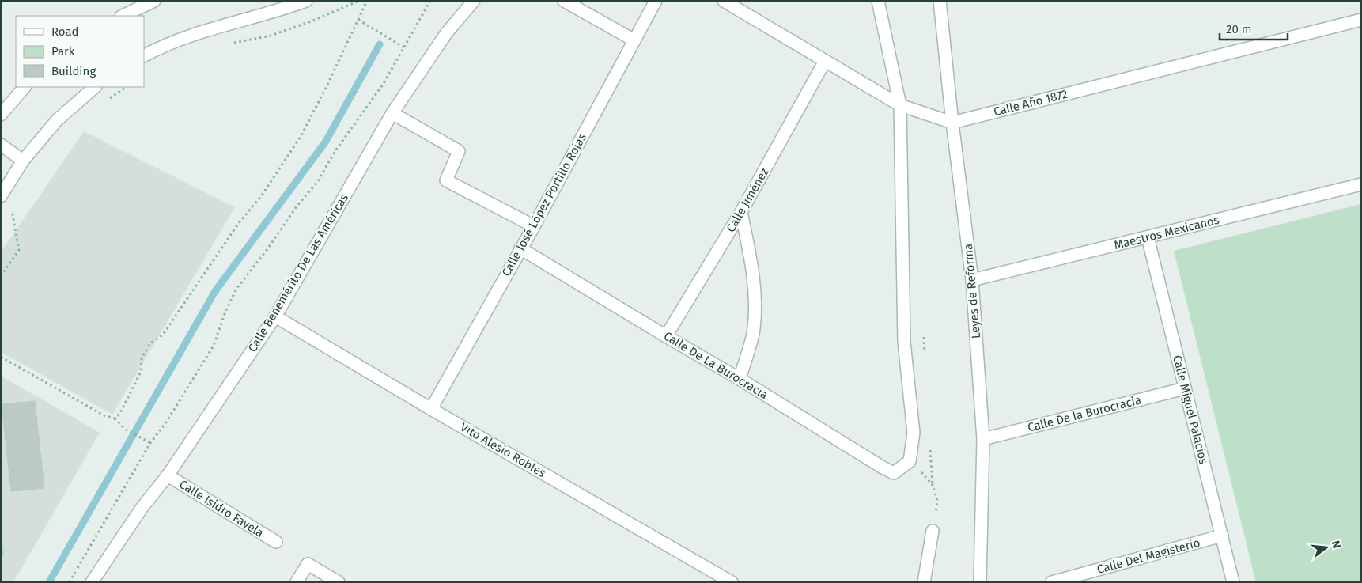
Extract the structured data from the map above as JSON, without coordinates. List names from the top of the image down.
{
  "streets": {
    "street": [
      "Calle Año 1872",
      "Calle Jiménez",
      "Calle José López Portillo Rojas",
      "Maestros Mexicanos",
      "Calle Benemérito De Las Américas",
      "Leyes de Reforma",
      "Calle De La Burocracia",
      "Calle Miguel Palacios",
      "Calle De la Burocracia",
      "Vito Alesio Robles",
      "Calle Isidro Favela",
      "Calle Del Magisterio"
    ]
  },
  "crossings": [
    ["Calle Año 1872", "Leyes de Reforma"],
    ["Calle Jiménez", "Calle De La Burocracia"],
    ["Calle José López Portillo Rojas", "Calle De La Burocracia"],
    ["Calle José López Portillo Rojas", "Vito Alesio Robles"],
    ["Maestros Mexicanos", "Leyes de Reforma"],
    ["Maestros Mexicanos", "Calle Miguel Palacios"],
    ["Calle Benemérito De Las Américas", "Vito Alesio Robles"],
    ["Calle Benemérito De Las Américas", "Calle Isidro Favela"],
    ["Leyes de Reforma", "Calle De la Burocracia"],
    ["Calle Miguel Palacios", "Calle De la Burocracia"],
    ["Calle Miguel Palacios", "Calle Del Magisterio"]
  ],
  "legend": ["Road", "Park", "Building"],
  "scale_bar": "20 m",
  "north": "right"
}
